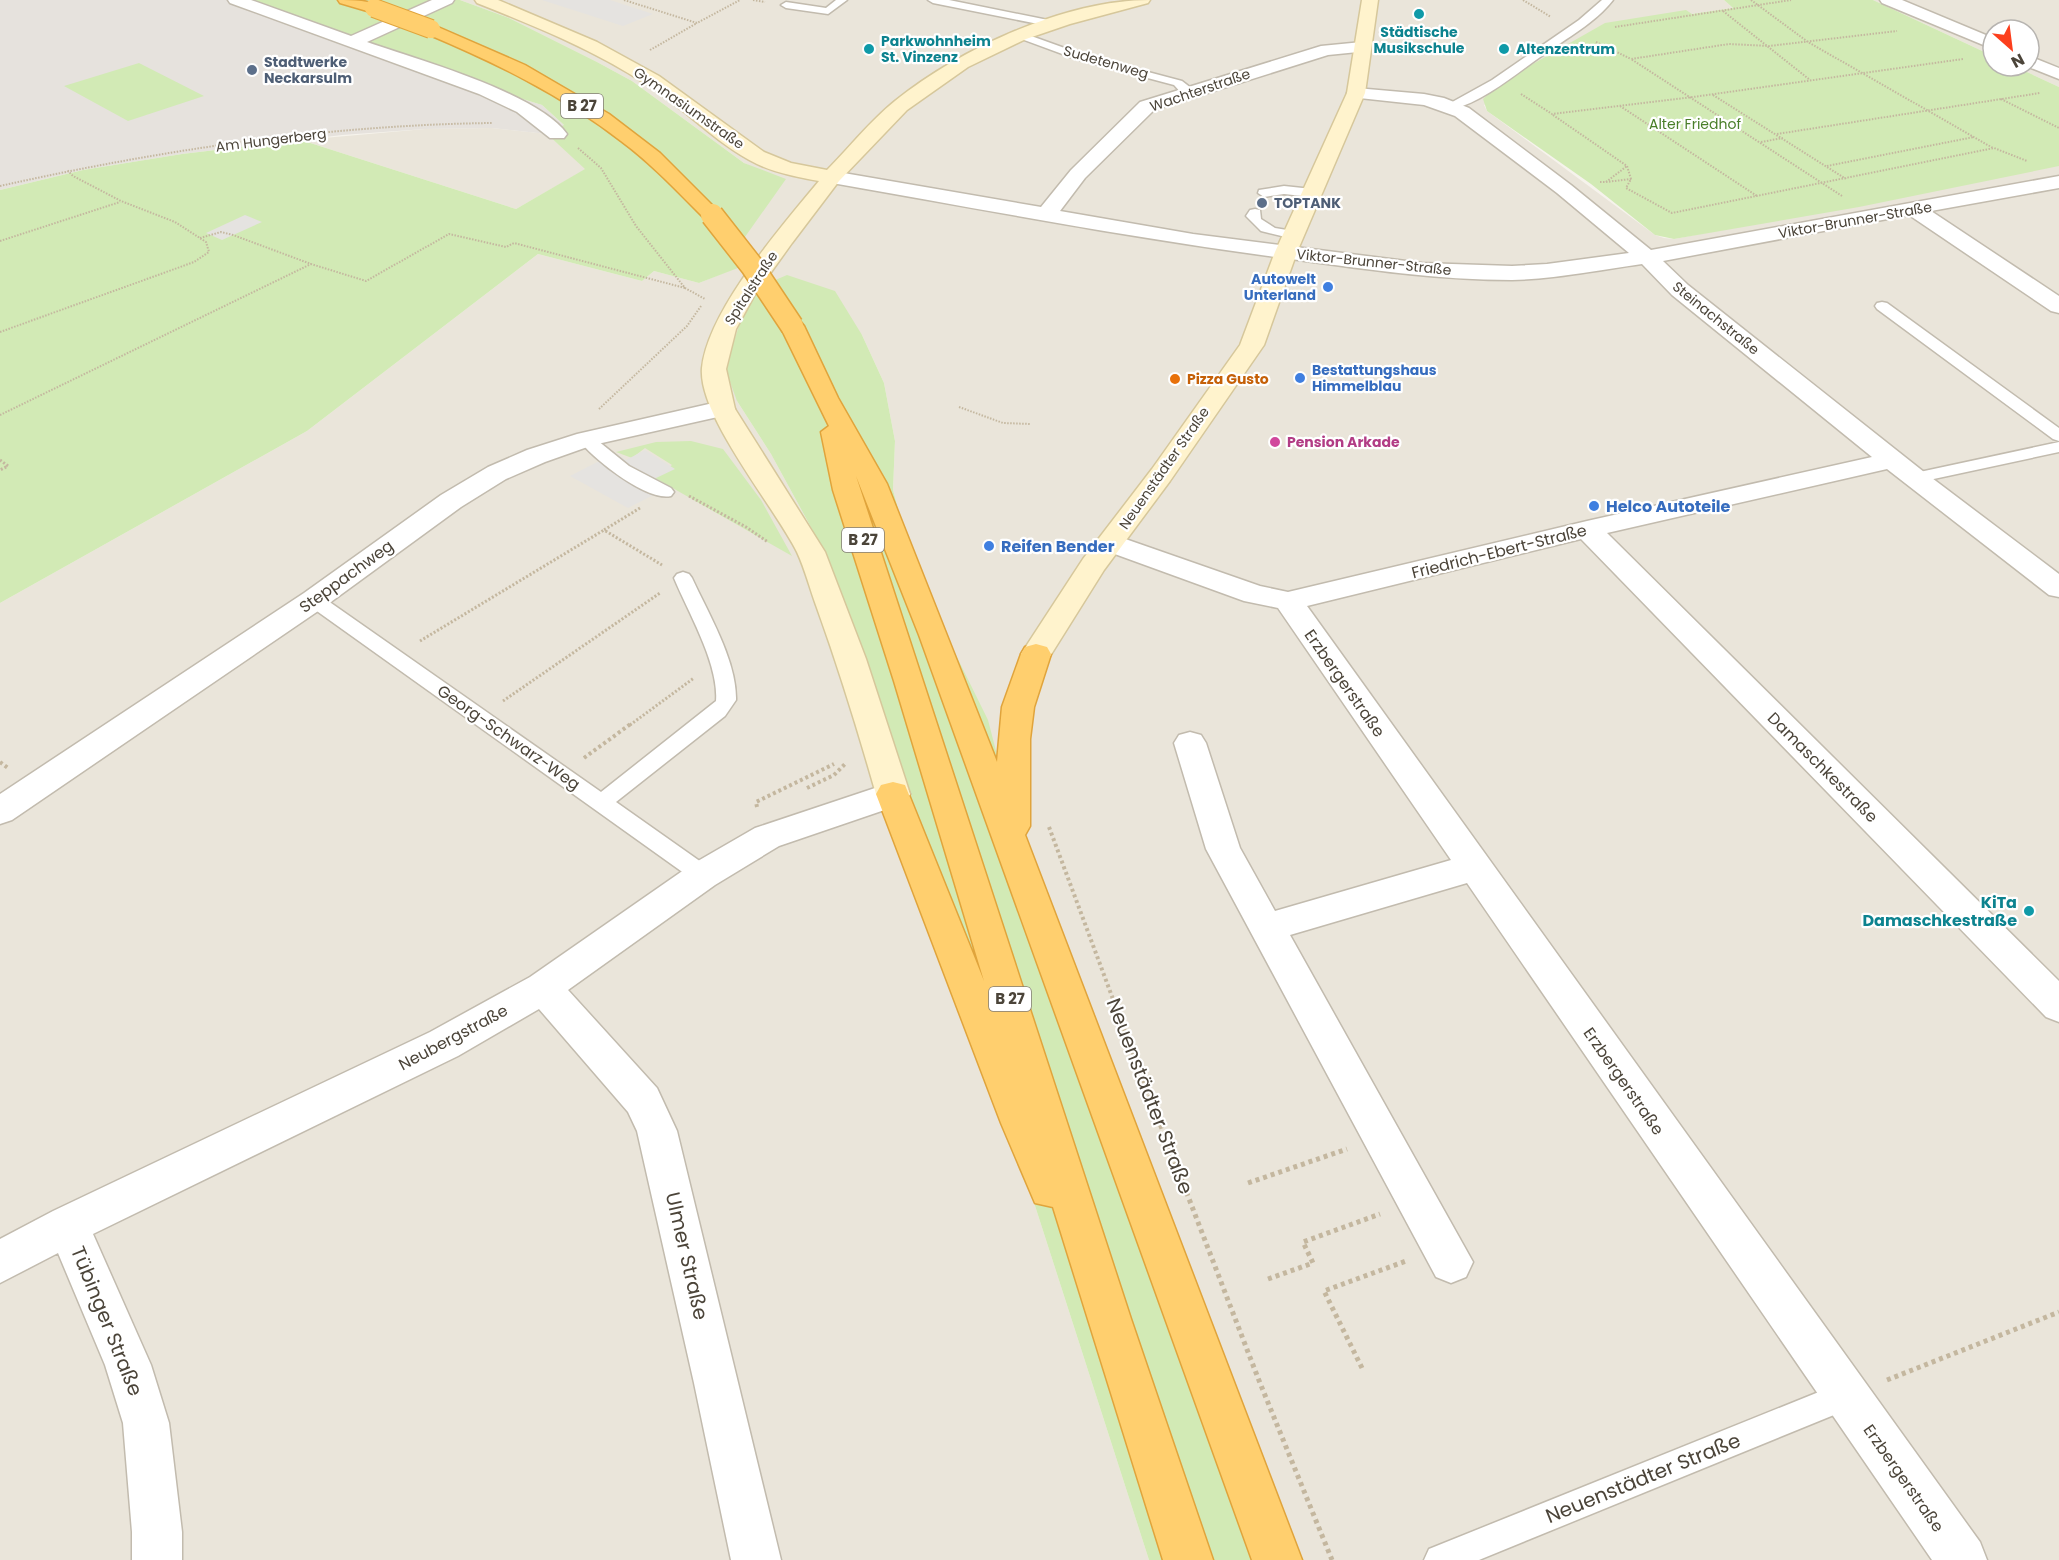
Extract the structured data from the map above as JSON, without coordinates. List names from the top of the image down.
{
  "streets": {
    "highway": ["B 27"],
    "main road": ["Gymnasiumstraße", "Spitalstraße", "Neuenstädter Straße"],
    "street": [
      "Wachterstraße",
      "Viktor-Brunner-Straße",
      "Steinachstraße",
      "Friedrich-Ebert-Straße",
      "Steppachweg",
      "Erzbergerstraße",
      "Damaschkestraße",
      "Neubergstraße",
      "Ulmer Straße",
      "Tübinger Straße"
    ],
    "lane": ["Sudetenweg", "Georg-Schwarz-Weg"],
    "path": ["Am Hungerberg"]
  },
  "crossings": [
    ["Sudetenweg", "Wachterstraße"],
    ["Sudetenweg", "Spitalstraße"],
    ["Wachterstraße", "Viktor-Brunner-Straße"],
    ["Wachterstraße", "Neuenstädter Straße"],
    ["Gymnasiumstraße", "Viktor-Brunner-Straße"],
    ["Gymnasiumstraße", "Spitalstraße"],
    ["Viktor-Brunner-Straße", "Spitalstraße"],
    ["Viktor-Brunner-Straße", "Steinachstraße"],
    ["Viktor-Brunner-Straße", "Neuenstädter Straße"],
    ["Spitalstraße", "Steppachweg"],
    ["Spitalstraße", "Neubergstraße"],
    ["Steinachstraße", "Neuenstädter Straße"],
    ["Steinachstraße", "Friedrich-Ebert-Straße"],
    ["Neuenstädter Straße", "Friedrich-Ebert-Straße"],
    ["Neuenstädter Straße", "Erzbergerstraße"],
    ["Friedrich-Ebert-Straße", "Erzbergerstraße"],
    ["Friedrich-Ebert-Straße", "Damaschkestraße"],
    ["Steppachweg", "Georg-Schwarz-Weg"],
    ["Georg-Schwarz-Weg", "Neubergstraße"],
    ["Neubergstraße", "Ulmer Straße"],
    ["Neubergstraße", "Tübinger Straße"]
  ],
  "parks": ["Alter Friedhof"],
  "places": [
    "Städtische Musikschule",
    "Parkwohnheim St. Vinzenz",
    "Altenzentrum",
    "Stadtwerke Neckarsulm",
    "TOPTANK",
    "Autowelt Unterland",
    "Bestattungshaus Himmelblau",
    "Pizza Gusto",
    "Pension Arkade",
    "Helco Autoteile",
    "Reifen Bender",
    "KiTa Damaschkestraße"
  ],
  "north": "bottom right"
}
